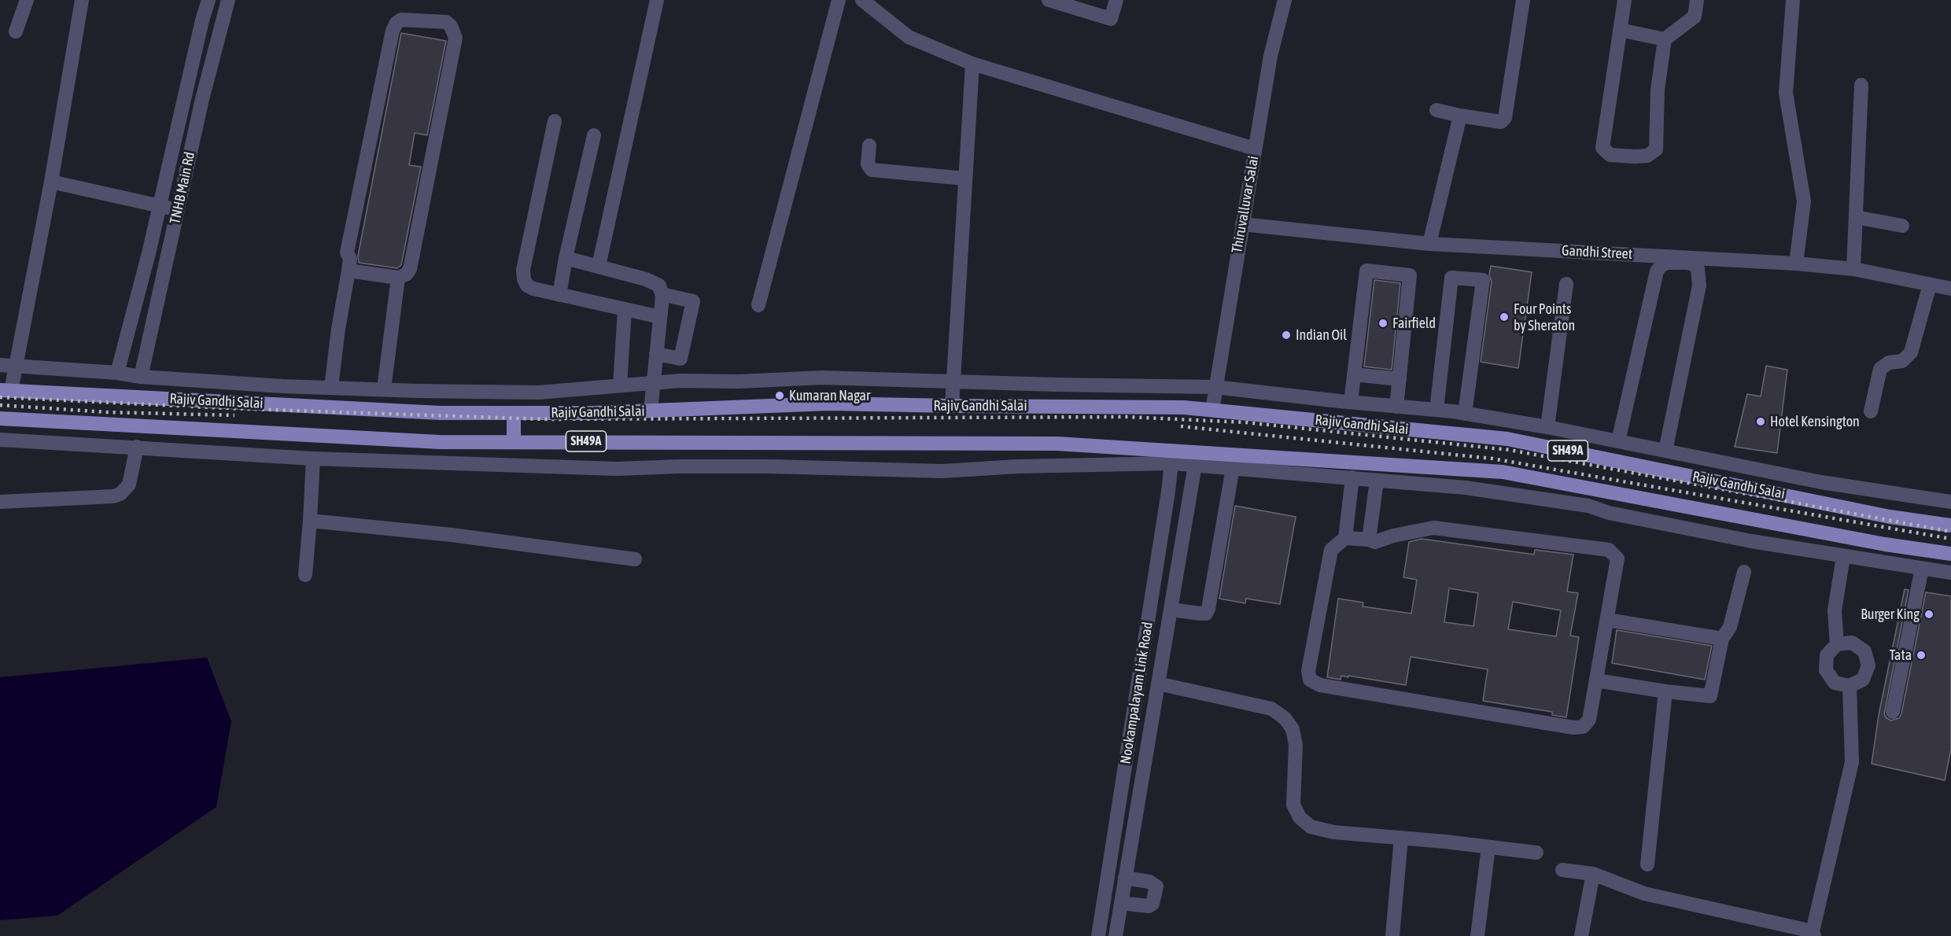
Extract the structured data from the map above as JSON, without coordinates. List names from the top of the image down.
{
  "streets": {
    "main road": ["Rajiv Gandhi Salai", "SH49A"],
    "street": [
      "TNHB Main Rd",
      "Thiruvalluvar Salai",
      "Gandhi Street",
      "Nookampalayam Link Road"
    ]
  },
  "crossings": [
    ["Thiruvalluvar Salai", "Gandhi Street"],
    ["Thiruvalluvar Salai", "Rajiv Gandhi Salai"],
    ["Rajiv Gandhi Salai", "Nookampalayam Link Road"]
  ],
  "places": [
    "Four Points by Sheraton",
    "Fairfield",
    "Indian Oil",
    "Kumaran Nagar",
    "Hotel Kensington",
    "Burger King",
    "Tata"
  ]
}
